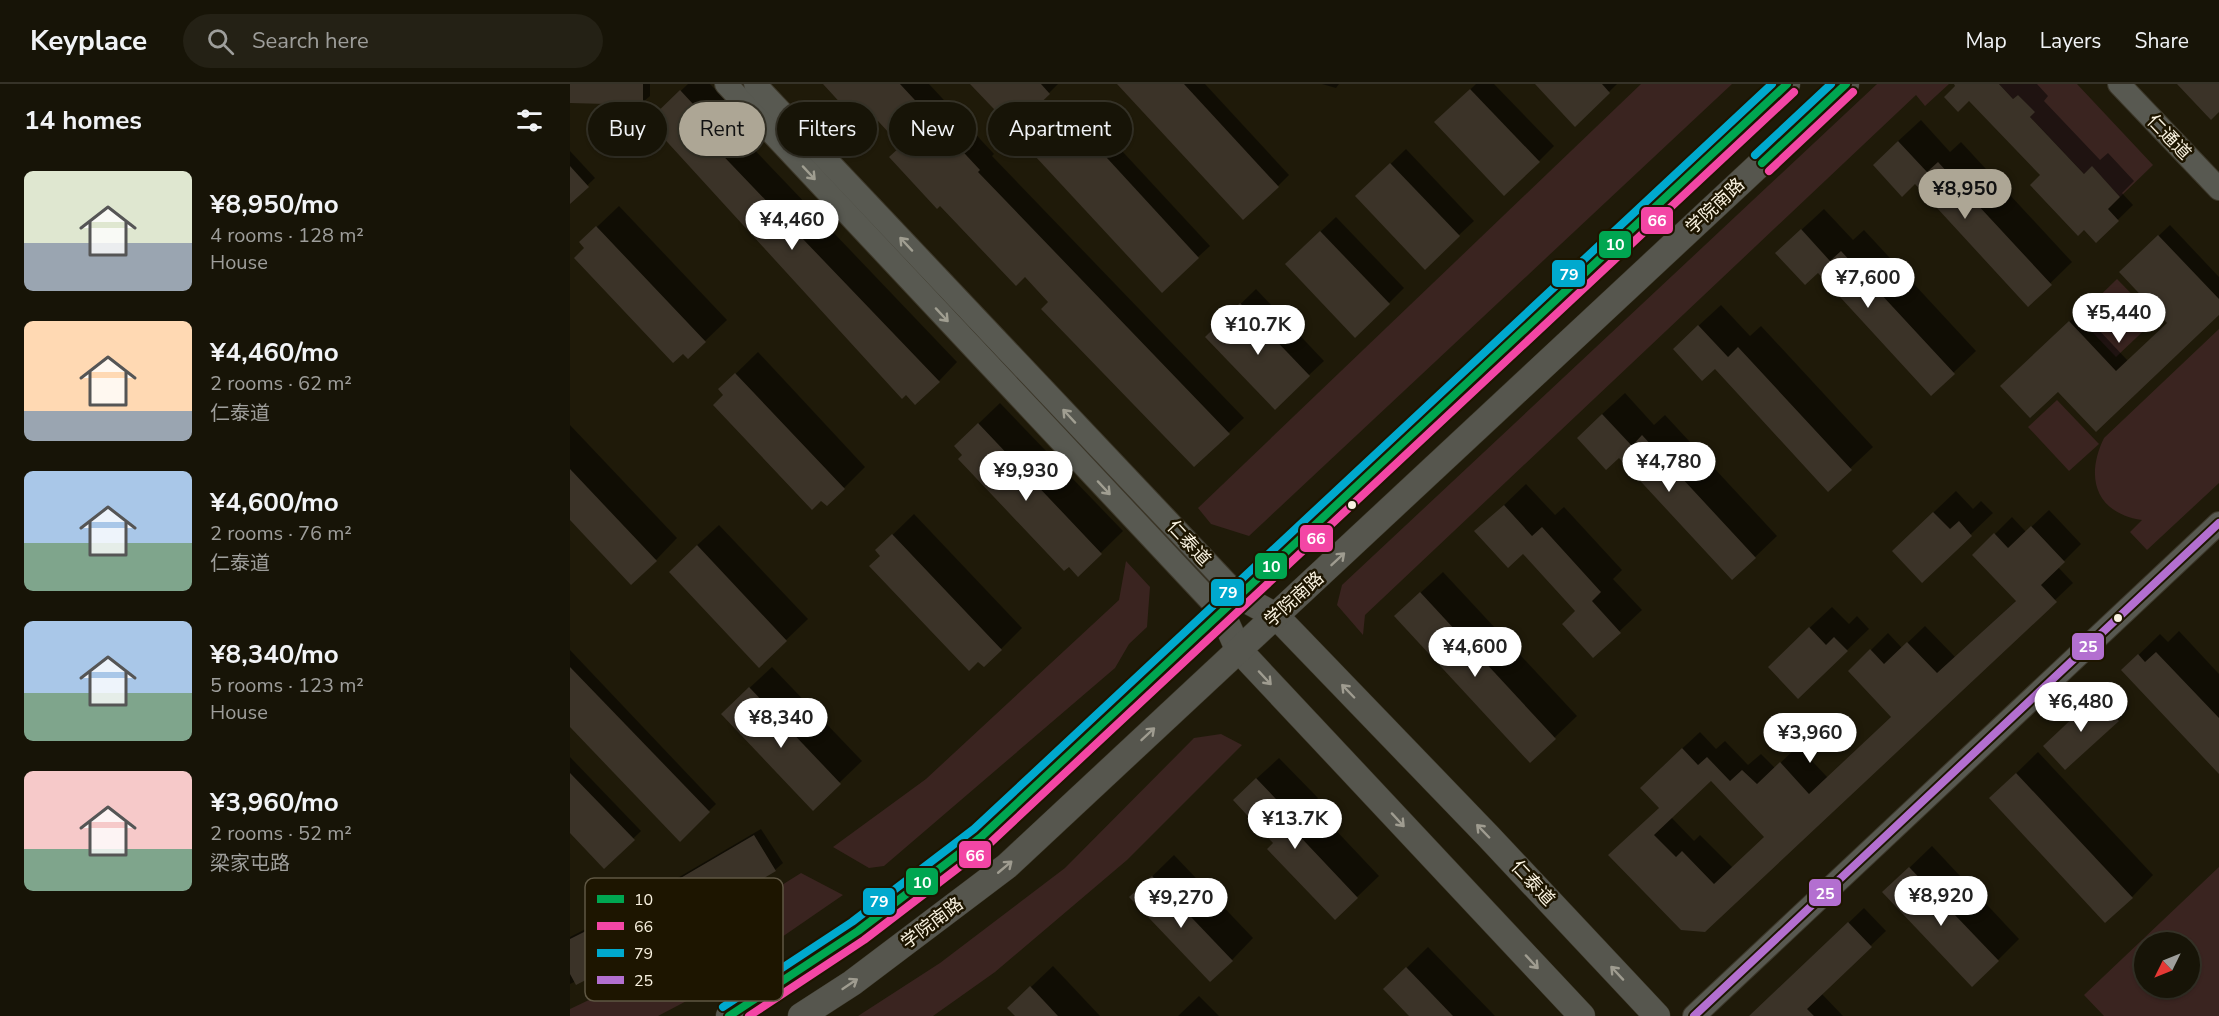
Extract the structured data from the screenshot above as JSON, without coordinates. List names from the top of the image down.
{
  "streets": {
    "main road": ["仁通道", "学院南路", "仁泰道"]
  },
  "crossings": [
    ["学院南路", "仁泰道"]
  ],
  "lines": [
    "transit line 10",
    "transit line 79",
    "transit line 66",
    "transit line 25"
  ],
  "legend": [
    "10",
    "66",
    "79",
    "25"
  ],
  "north": "bottom left",
  "page": {
    "header": "Keyplace",
    "search": "Search here",
    "nav": ["Map", "Layers", "Share"],
    "heading": "14 homes",
    "chip": [
      "Buy",
      "Rent",
      "Filters",
      "New",
      "Apartment"
    ],
    "list": [
      {
        "name": "¥8,950/mo",
        "note": "4 rooms · 128 m² · House"
      },
      {
        "name": "¥4,460/mo",
        "note": "2 rooms · 62 m² · 仁泰道"
      },
      {
        "name": "¥4,600/mo",
        "note": "2 rooms · 76 m² · 仁泰道"
      },
      {
        "name": "¥8,340/mo",
        "note": "5 rooms · 123 m² · House"
      },
      {
        "name": "¥3,960/mo",
        "note": "2 rooms · 52 m² · 梁家屯路"
      }
    ],
    "price": [
      "¥8,950",
      "¥4,460",
      "¥7,600",
      "¥5,440",
      "¥10.7K",
      "¥4,780",
      "¥9,930",
      "¥4,600",
      "¥6,480",
      "¥8,340",
      "¥3,960",
      "¥13.7K",
      "¥8,920",
      "¥9,270"
    ]
  }
}
